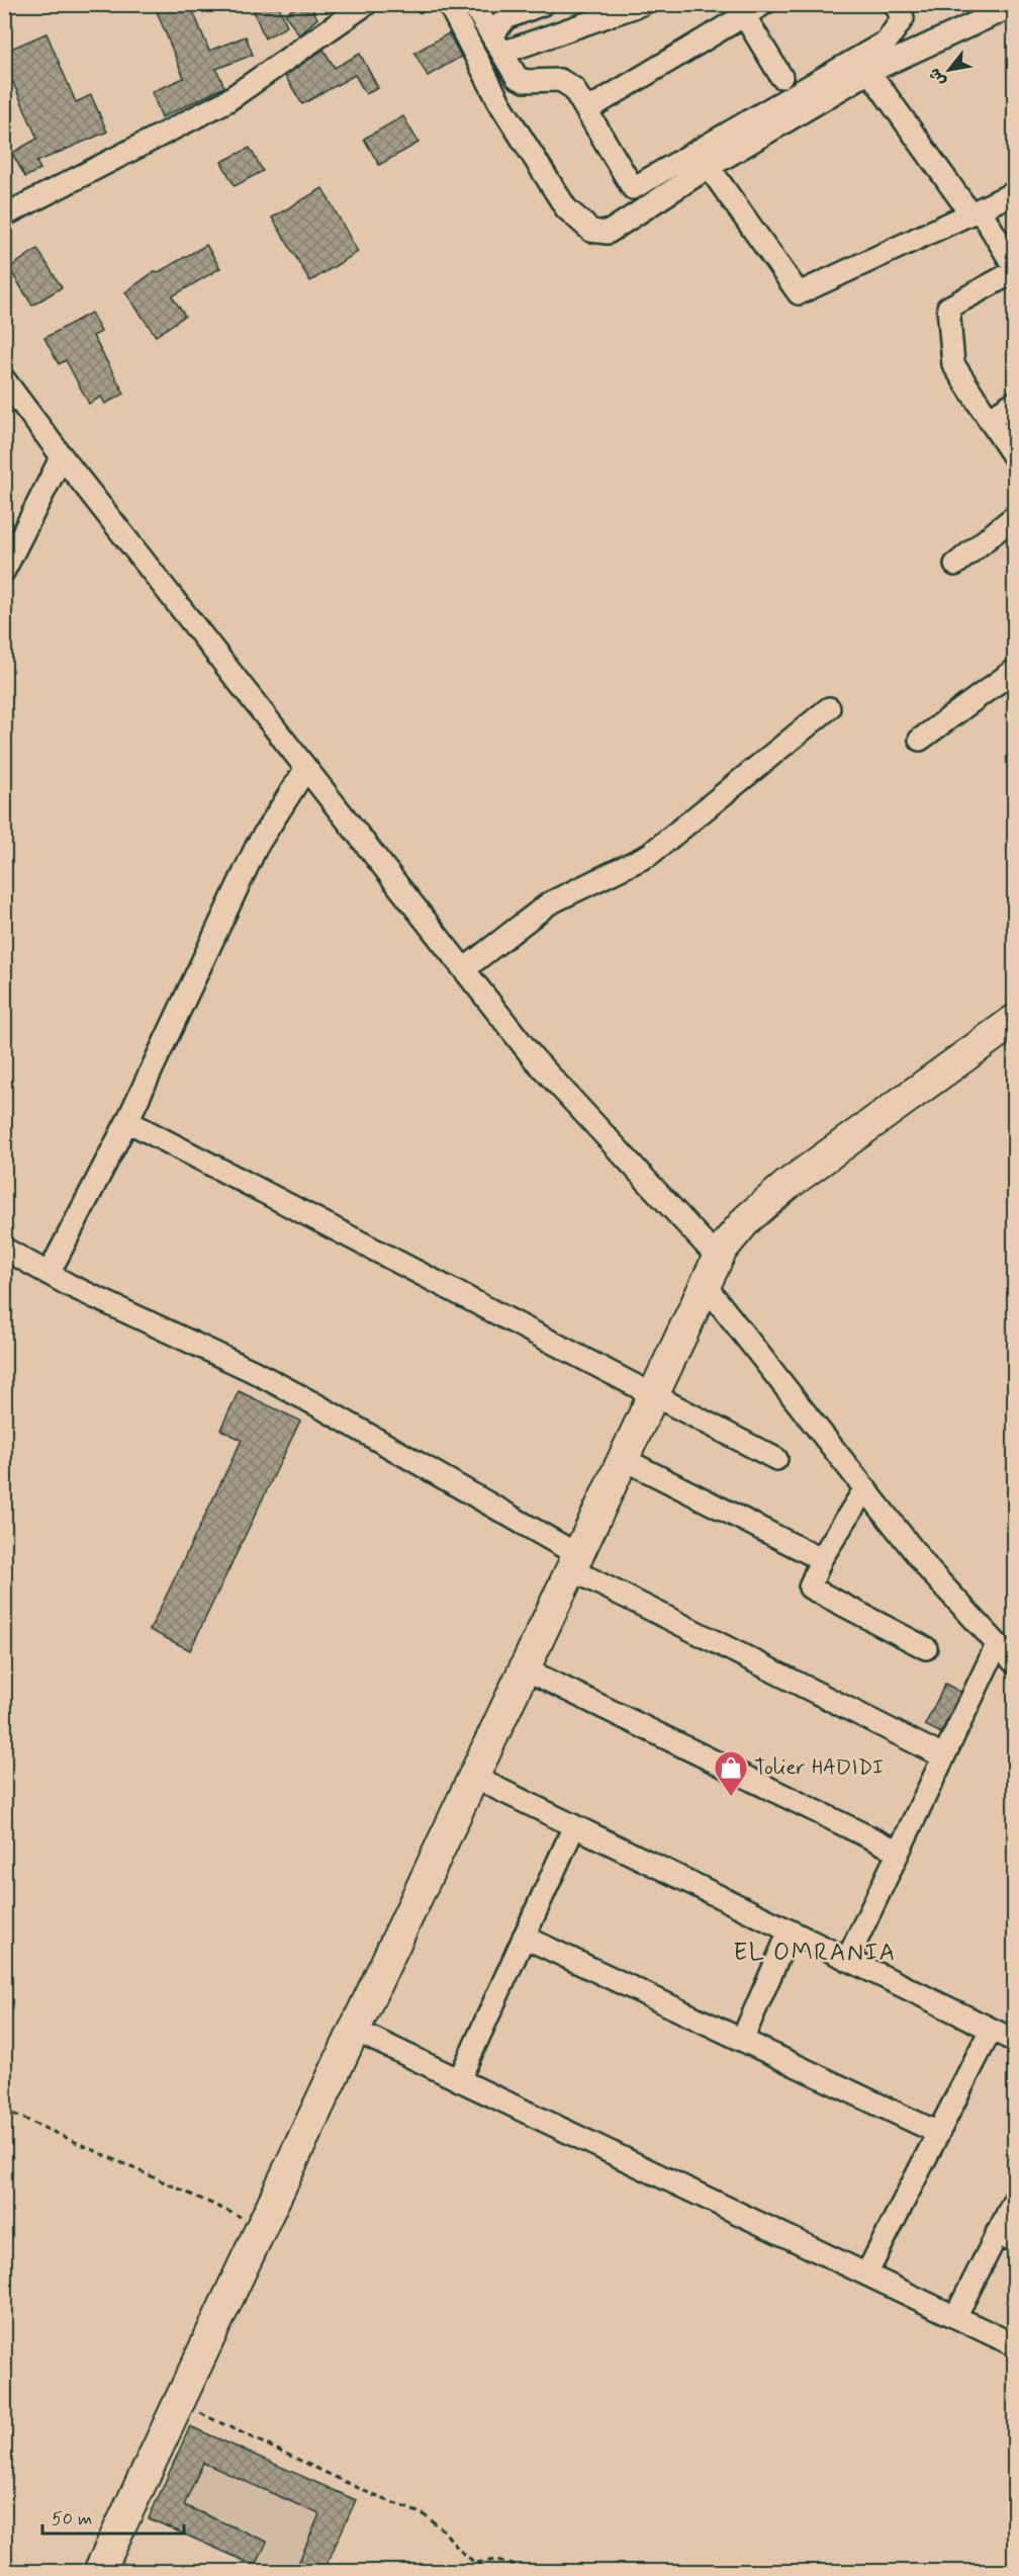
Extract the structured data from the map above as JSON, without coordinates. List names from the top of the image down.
{
  "districts": ["EL OMRANIA"],
  "places": {
    "shop": ["Tolier HADIDI"]
  },
  "scale_bar": "50 m",
  "north": "bottom left"
}
